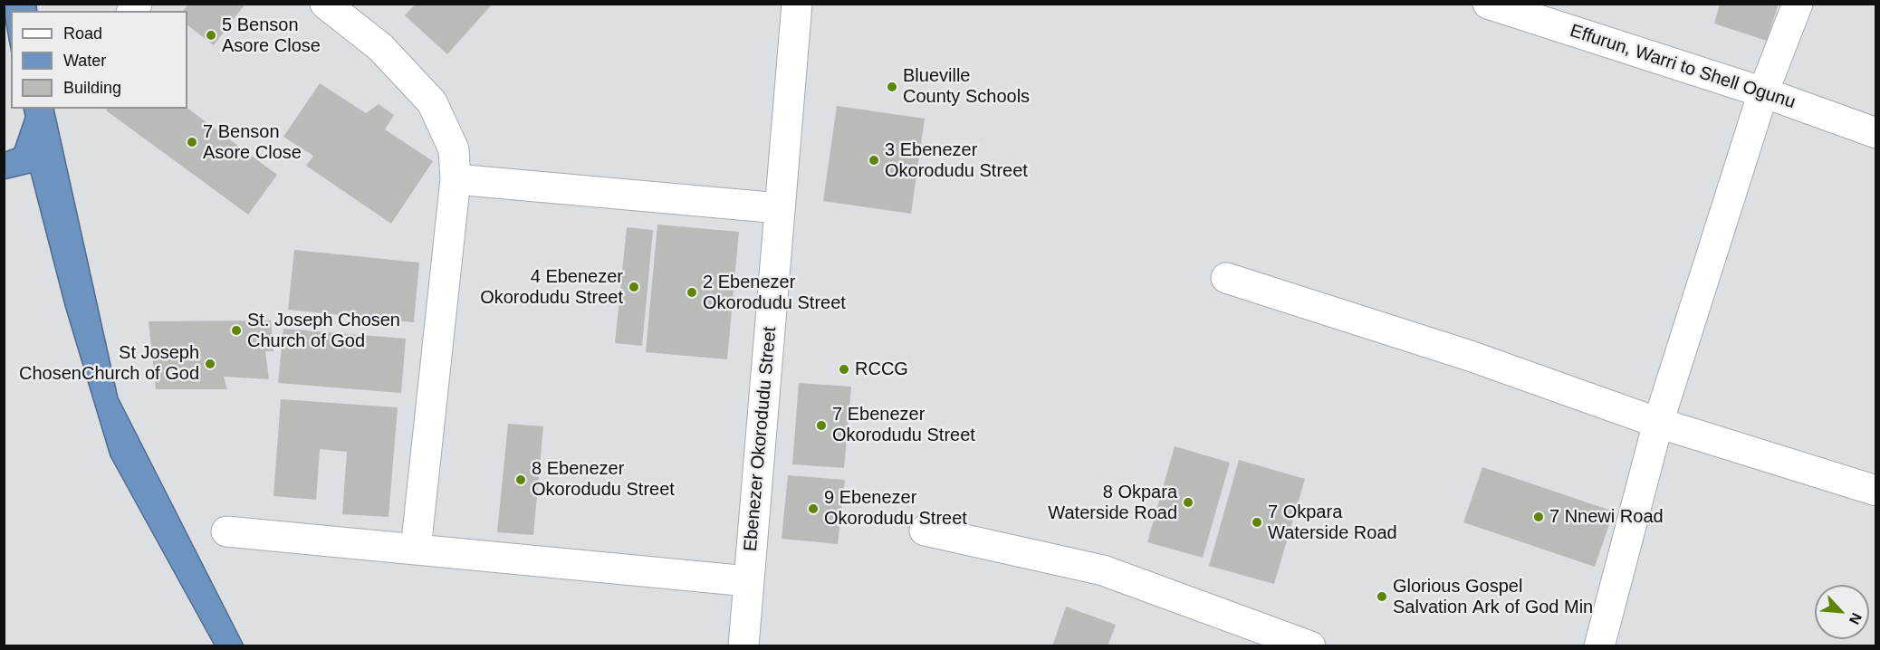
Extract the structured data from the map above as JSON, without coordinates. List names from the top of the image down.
{
  "streets": {
    "street": ["Effurun, Warri to Shell Ogunu", "Ebenezer Okorodudu Street"]
  },
  "places": [
    "5 Benson Asore Close",
    "Blueville County Schools",
    "7 Benson Asore Close",
    "3 Ebenezer Okorodudu Street",
    "4 Ebenezer Okorodudu Street",
    "2 Ebenezer Okorodudu Street",
    "St. Joseph Chosen Church of God",
    "St Joseph ChosenChurch of God",
    "RCCG",
    "7 Ebenezer Okorodudu Street",
    "8 Ebenezer Okorodudu Street",
    "8 Okpara Waterside Road",
    "9 Ebenezer Okorodudu Street",
    "7 Nnewi Road",
    "7 Okpara Waterside Road",
    "Glorious Gospel Salvation Ark of God Min"
  ],
  "legend": ["Road", "Water", "Building"],
  "north": "bottom right"
}
